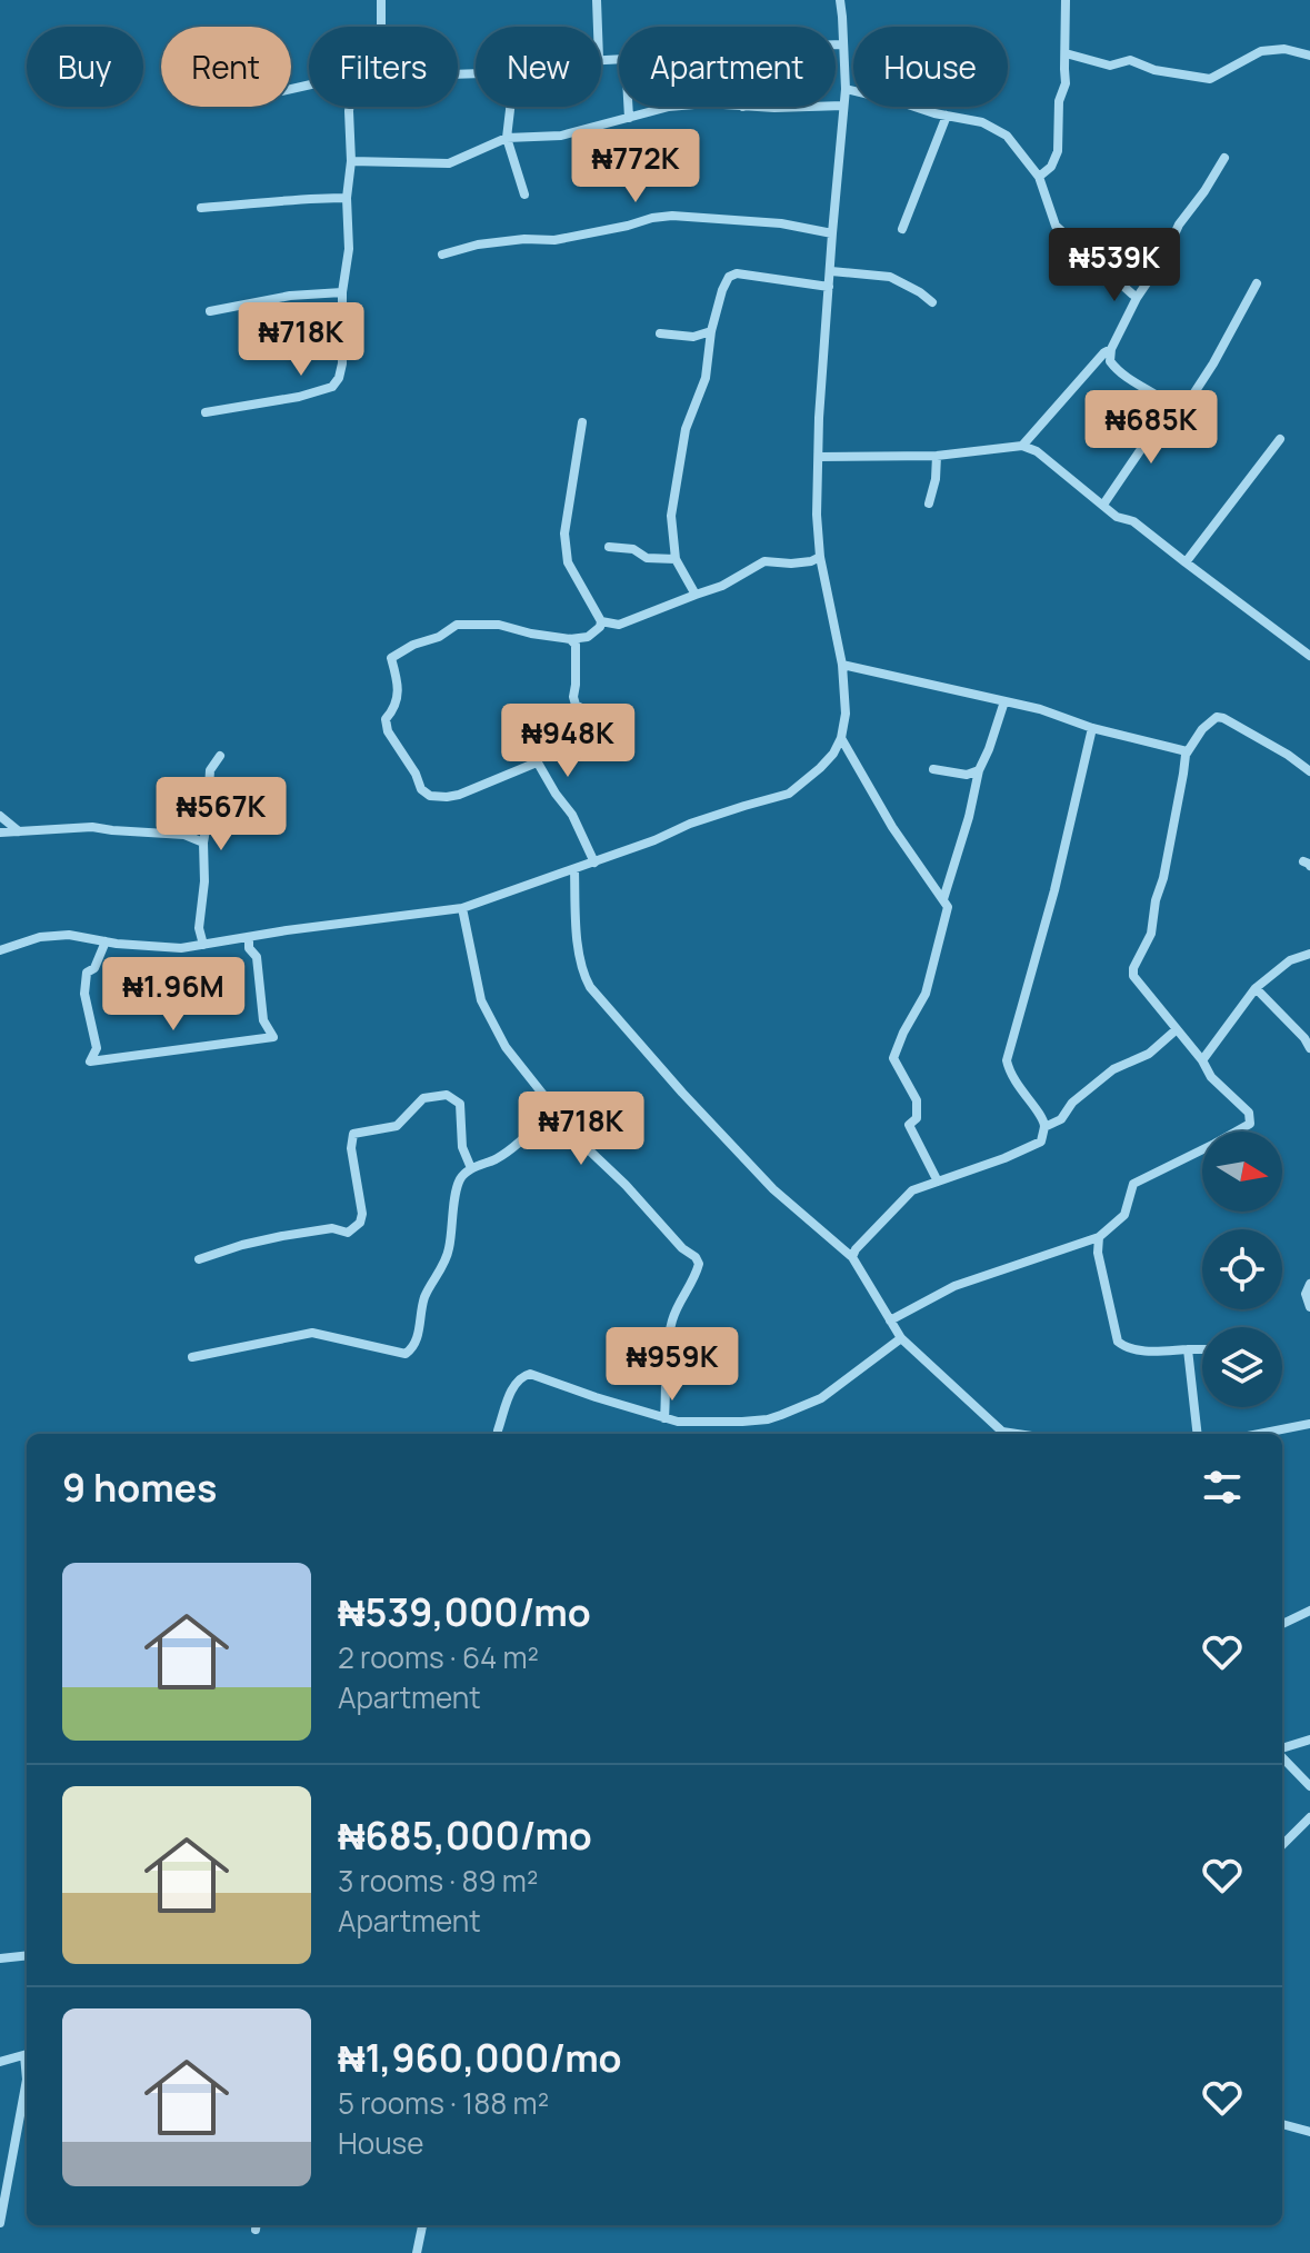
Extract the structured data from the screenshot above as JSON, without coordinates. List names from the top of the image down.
{
  "north": "right",
  "page": {
    "chip": [
      "Buy",
      "Rent",
      "Filters",
      "New",
      "Apartment",
      "House"
    ],
    "price": [
      "₦772K",
      "₦539K",
      "₦718K",
      "₦685K",
      "₦948K",
      "₦567K",
      "₦1.96M",
      "₦718K",
      "₦959K"
    ],
    "heading": "9 homes",
    "list": [
      {
        "name": "₦539,000/mo",
        "note": "2 rooms · 64 m² · Apartment"
      },
      {
        "name": "₦685,000/mo",
        "note": "3 rooms · 89 m² · Apartment"
      },
      {
        "name": "₦1,960,000/mo",
        "note": "5 rooms · 188 m² · House"
      }
    ]
  }
}
